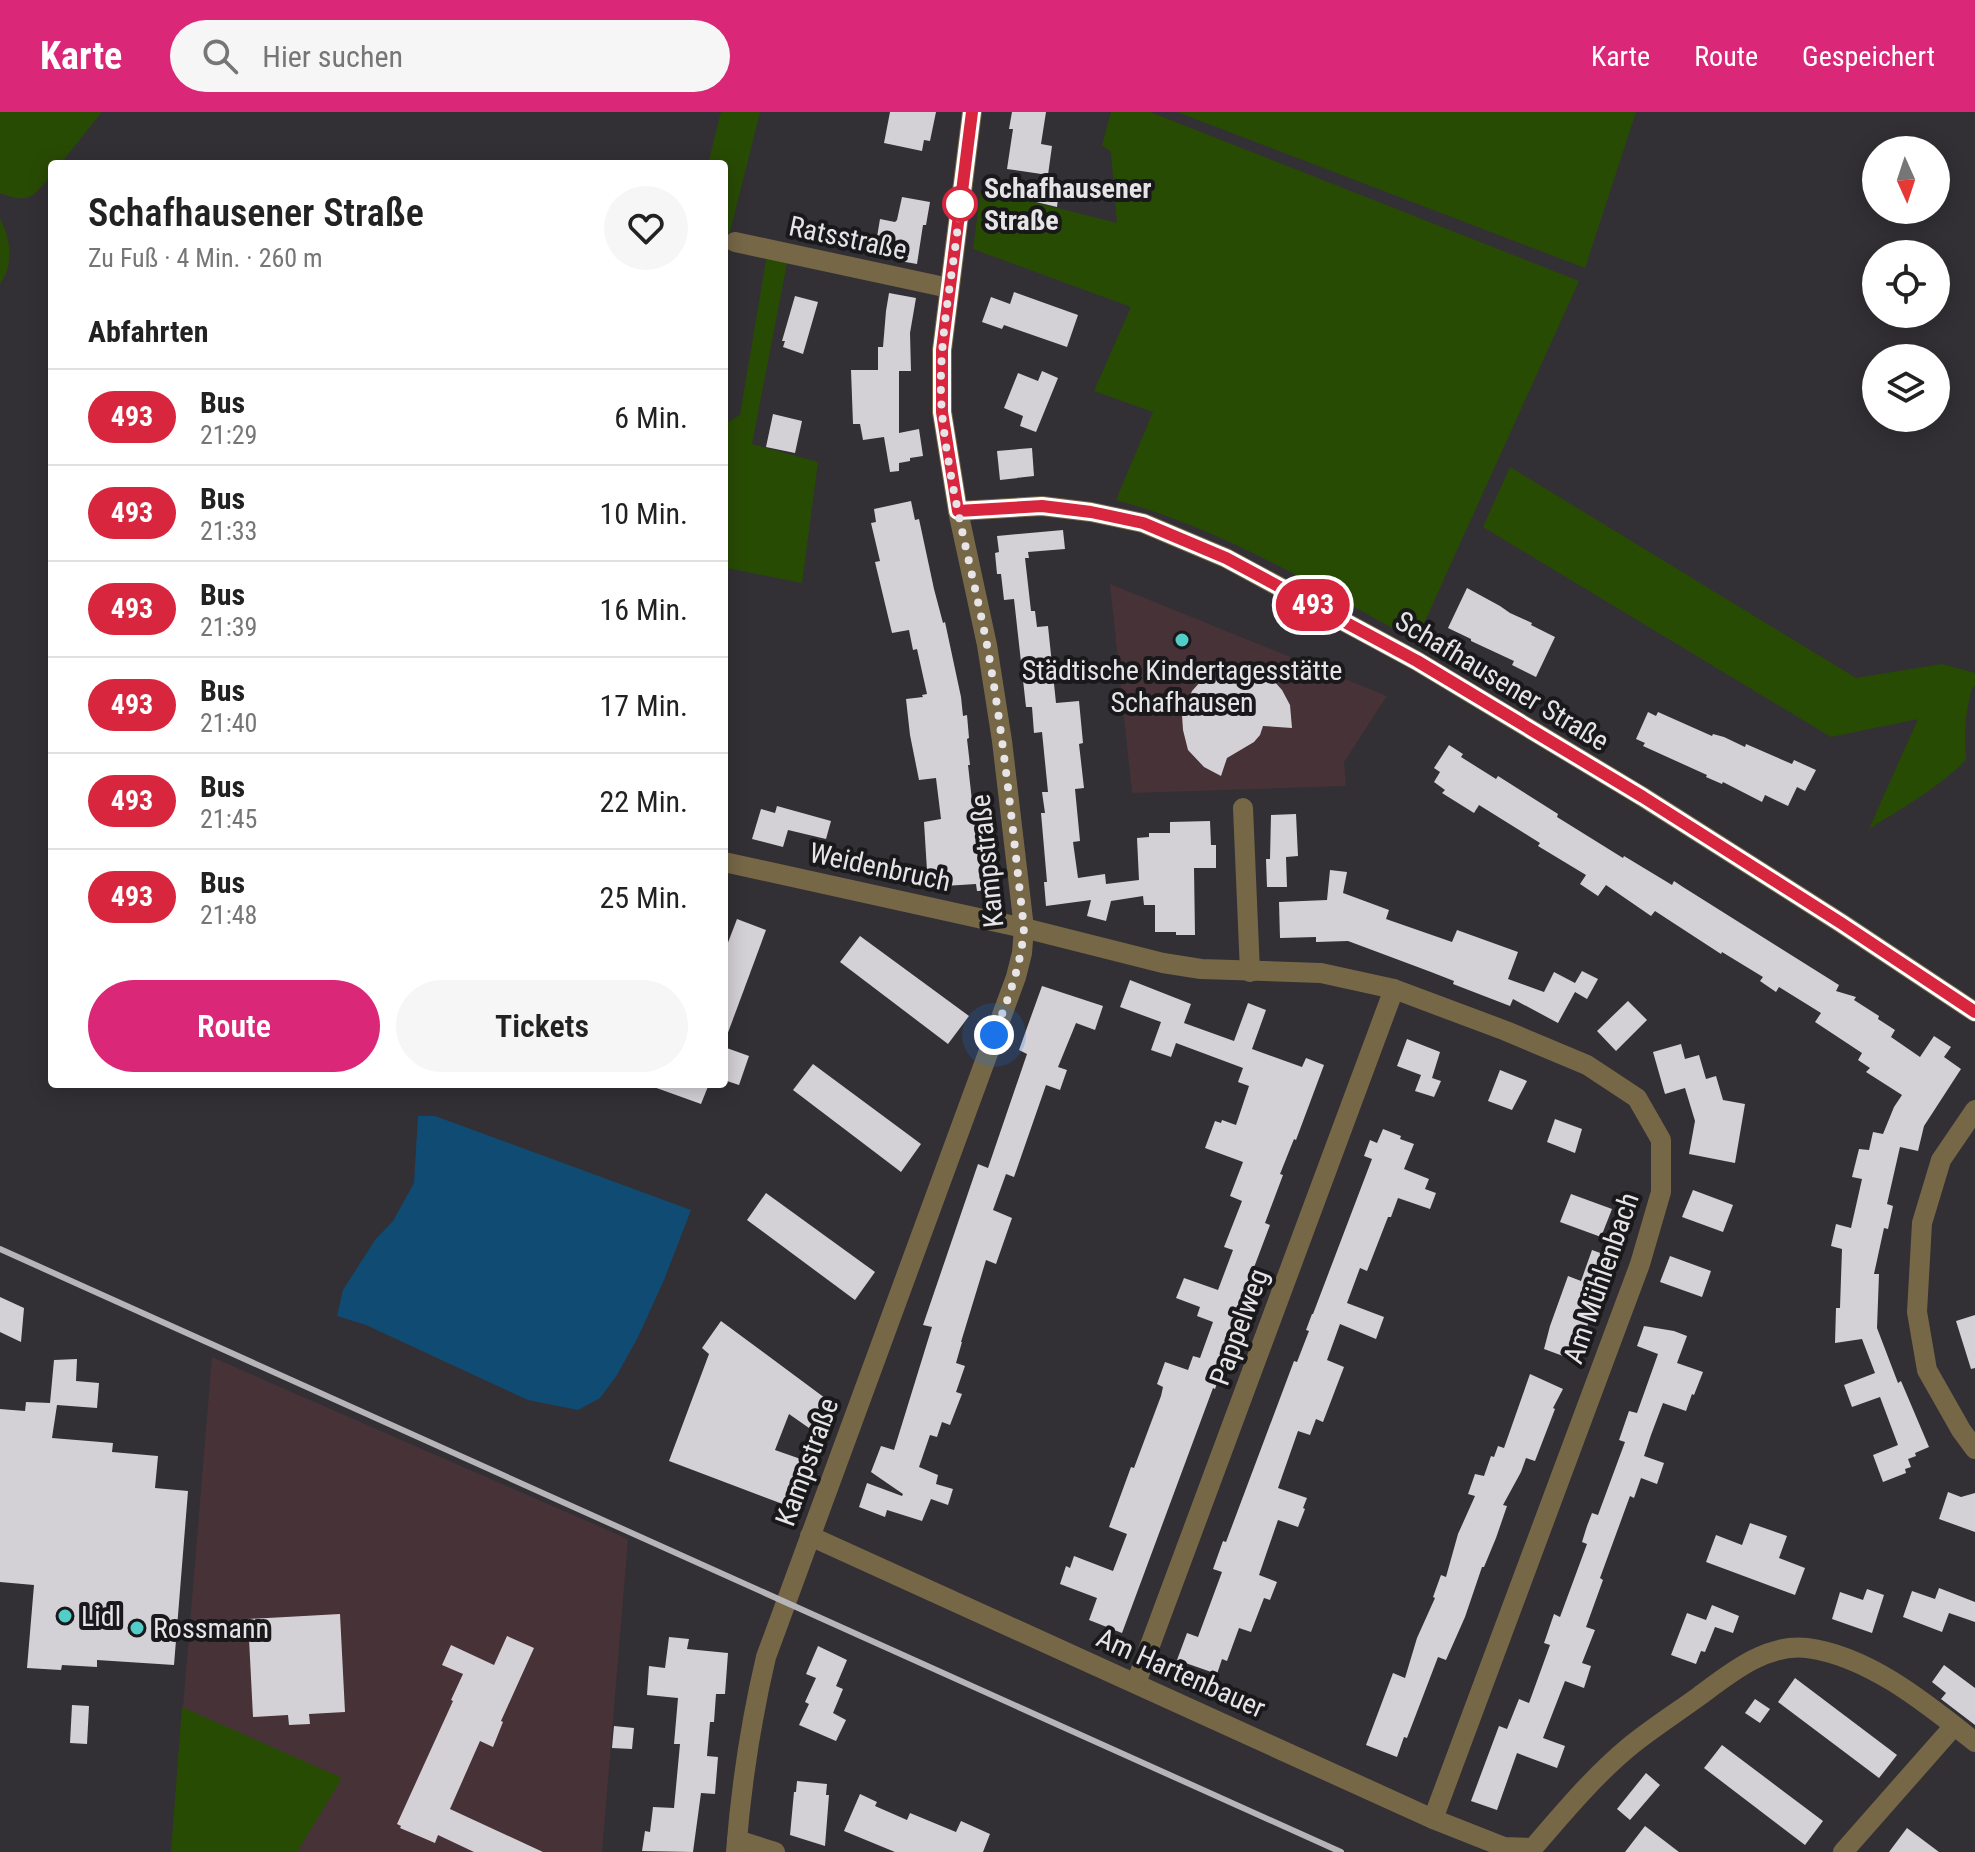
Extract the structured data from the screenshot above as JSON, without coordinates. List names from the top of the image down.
{
  "streets": {
    "street": [
      "Ratsstraße",
      "Schafhausener Straße",
      "Kampstraße",
      "Weidenbruch",
      "Am Mühlenbach",
      "Pappelweg",
      "Am Hartenbauer"
    ]
  },
  "crossings": [
    ["Ratsstraße", "Kampstraße"],
    ["Schafhausener Straße", "Kampstraße"],
    ["Kampstraße", "Weidenbruch"],
    ["Kampstraße", "Am Mühlenbach"],
    ["Kampstraße", "Am Hartenbauer"],
    ["Weidenbruch", "Am Mühlenbach"],
    ["Am Mühlenbach", "Pappelweg"],
    ["Am Mühlenbach", "Am Hartenbauer"],
    ["Pappelweg", "Am Hartenbauer"]
  ],
  "places": [
    "Schafhausener Straße",
    "Städtische Kindertagesstätte Schafhausen",
    "Lidl",
    "Rossmann"
  ],
  "lines": ["bus line 493"],
  "north": "bottom",
  "page": {
    "header": "Karte",
    "search": "Hier suchen",
    "nav": ["Karte", "Route", "Gespeichert"],
    "on_map": "493",
    "heading": [
      ["Schafhausener Straße", "Zu Fuß · 4 Min. · 260 m"],
      "Abfahrten"
    ],
    "list": [
      {
        "mark": "493",
        "name": "Bus",
        "note": "21:29",
        "value": "6 Min."
      },
      {
        "mark": "493",
        "name": "Bus",
        "note": "21:33",
        "value": "10 Min."
      },
      {
        "mark": "493",
        "name": "Bus",
        "note": "21:39",
        "value": "16 Min."
      },
      {
        "mark": "493",
        "name": "Bus",
        "note": "21:40",
        "value": "17 Min."
      },
      {
        "mark": "493",
        "name": "Bus",
        "note": "21:45",
        "value": "22 Min."
      },
      {
        "mark": "493",
        "name": "Bus",
        "note": "21:48",
        "value": "25 Min."
      }
    ],
    "buttons": ["Route", "Tickets"]
  }
}
